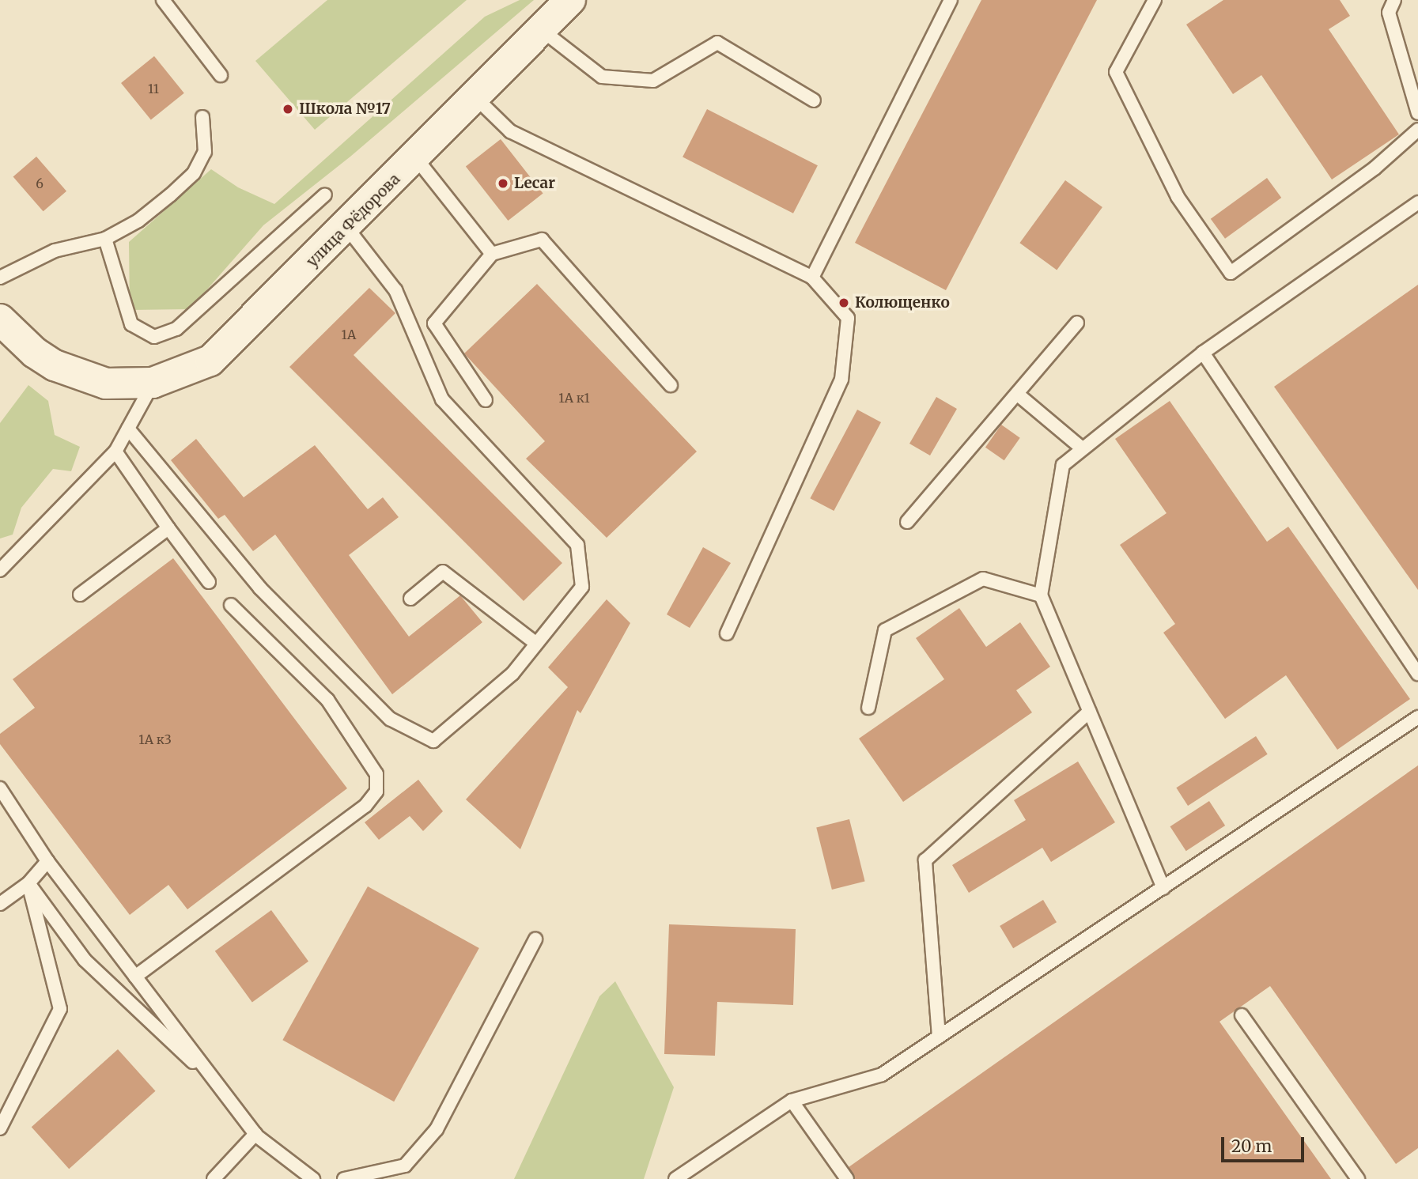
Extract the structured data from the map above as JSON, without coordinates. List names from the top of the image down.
{
  "streets": {
    "main road": ["улица Фёдорова"]
  },
  "places": ["Школа №17", "Lecar", "Колющенко"],
  "house_numbers": [
    "11",
    "6",
    "1А",
    "1А к1",
    "1А к3"
  ],
  "scale_bar": "20 m"
}
